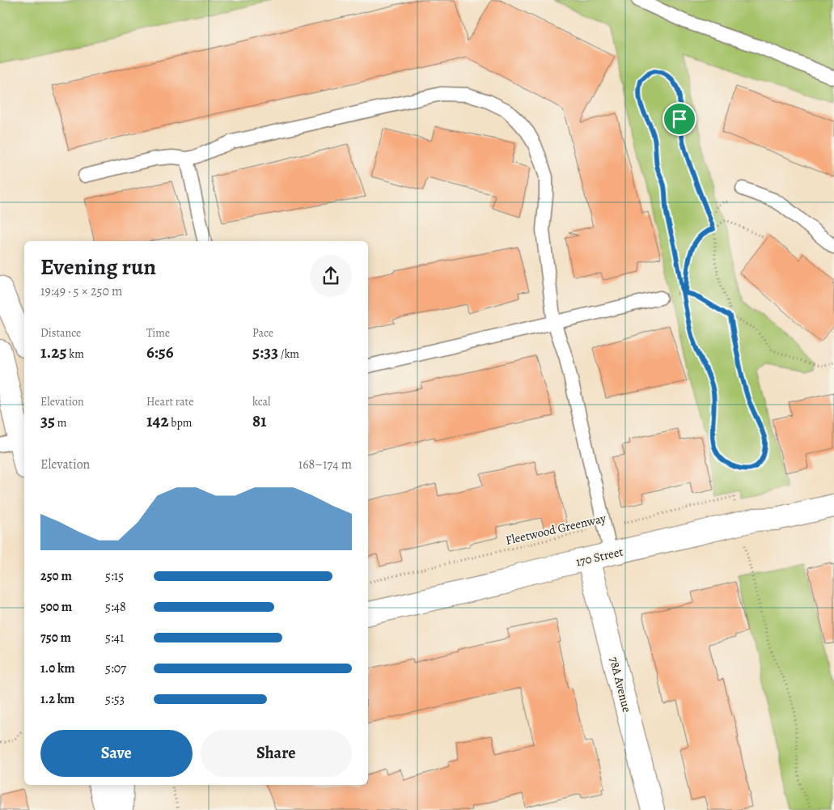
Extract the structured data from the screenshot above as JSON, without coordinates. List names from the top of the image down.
{
  "streets": {
    "street": ["170 Street", "78A Avenue"],
    "path": ["Fleetwood Greenway"]
  },
  "crossings": [
    ["170 Street", "78A Avenue"]
  ],
  "page": {
    "heading": ["Evening run", "19:49 · 5 × 250 m"],
    "stats": [
      ["Distance", "1.25 km"],
      ["Time", "6:56"],
      ["Pace", "5:33 /km"],
      ["Elevation", "35 m"],
      ["Heart rate", "142 bpm"],
      ["kcal", "81"]
    ],
    "chart": ["Elevation", "168–174 m"],
    "list": [
      {
        "name": "250 m",
        "note": "5:15"
      },
      {
        "name": "500 m",
        "note": "5:48"
      },
      {
        "name": "750 m",
        "note": "5:41"
      },
      {
        "name": "1.0 km",
        "note": "5:07"
      },
      {
        "name": "1.2 km",
        "note": "5:53"
      }
    ],
    "buttons": ["Save", "Share"]
  }
}
